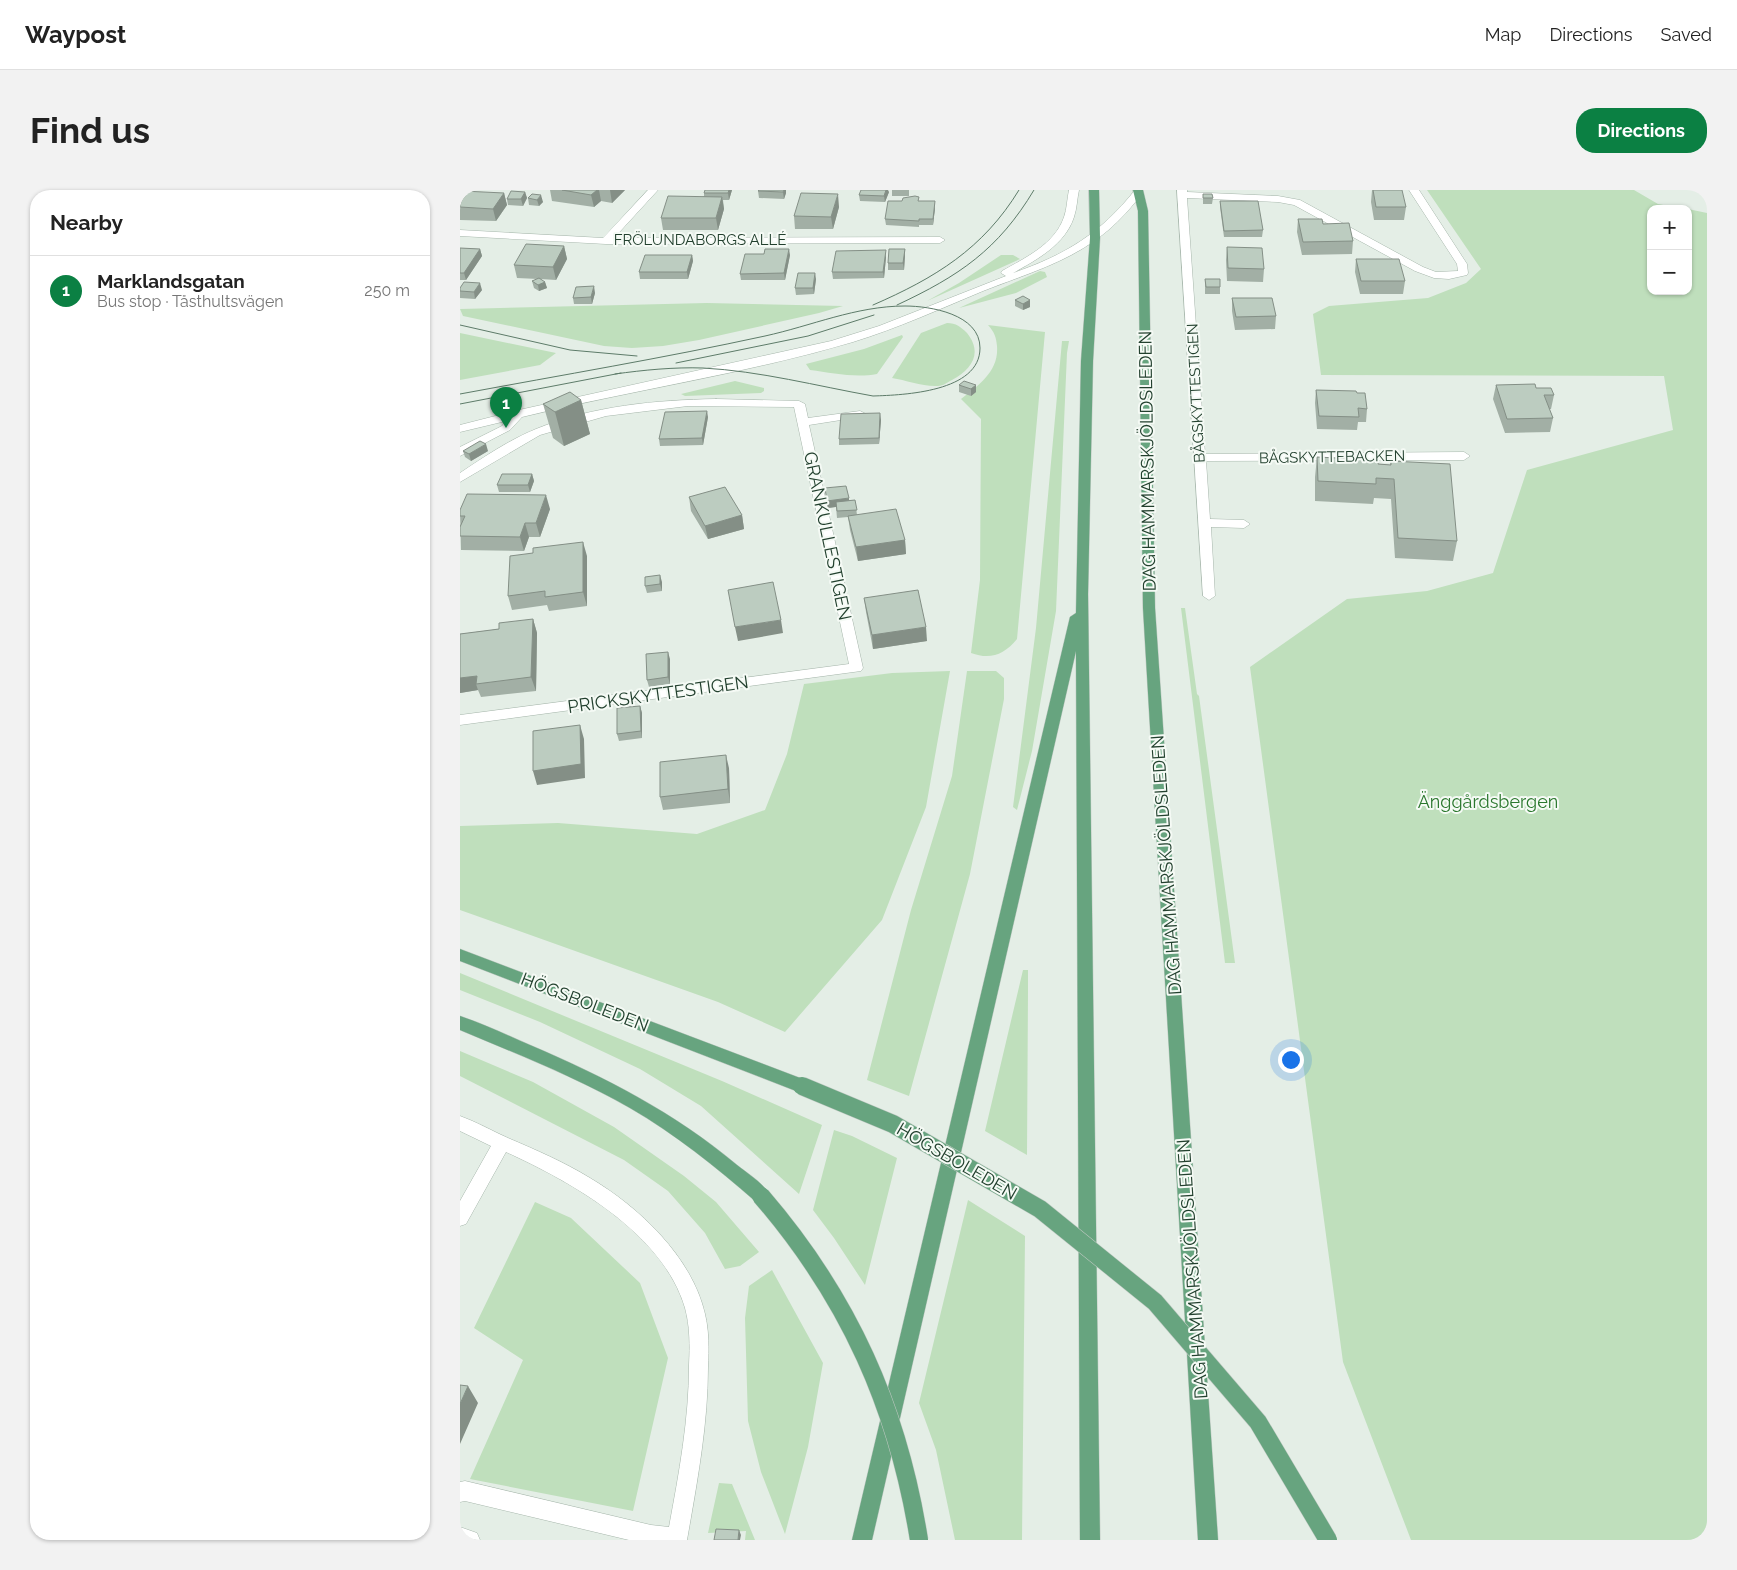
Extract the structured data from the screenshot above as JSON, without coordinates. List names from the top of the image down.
{
  "streets": {
    "main road": ["DAG HAMMARSKJÖLDSLEDEN", "HÖGSBOLEDEN"],
    "street": [
      "FRÖLUNDABORGS ALLÉ",
      "BÅGSKYTTESTIGEN",
      "BÅGSKYTTEBACKEN",
      "GRANKULLESTIGEN",
      "PRICKSKYTTESTIGEN"
    ]
  },
  "crossings": [
    ["BÅGSKYTTESTIGEN", "BÅGSKYTTEBACKEN"],
    ["GRANKULLESTIGEN", "PRICKSKYTTESTIGEN"]
  ],
  "parks": ["Änggårdsbergen"],
  "page": {
    "header": "Waypost",
    "nav": ["Map", "Directions", "Saved"],
    "buttons": "Directions",
    "title": "Find us",
    "heading": "Nearby",
    "map_buttons": ["+", "−"],
    "list": [
      {
        "mark": "1",
        "name": "Marklandsgatan",
        "note": "Bus stop · Tåsthultsvägen",
        "value": "250 m"
      }
    ],
    "pins": "1"
  }
}
